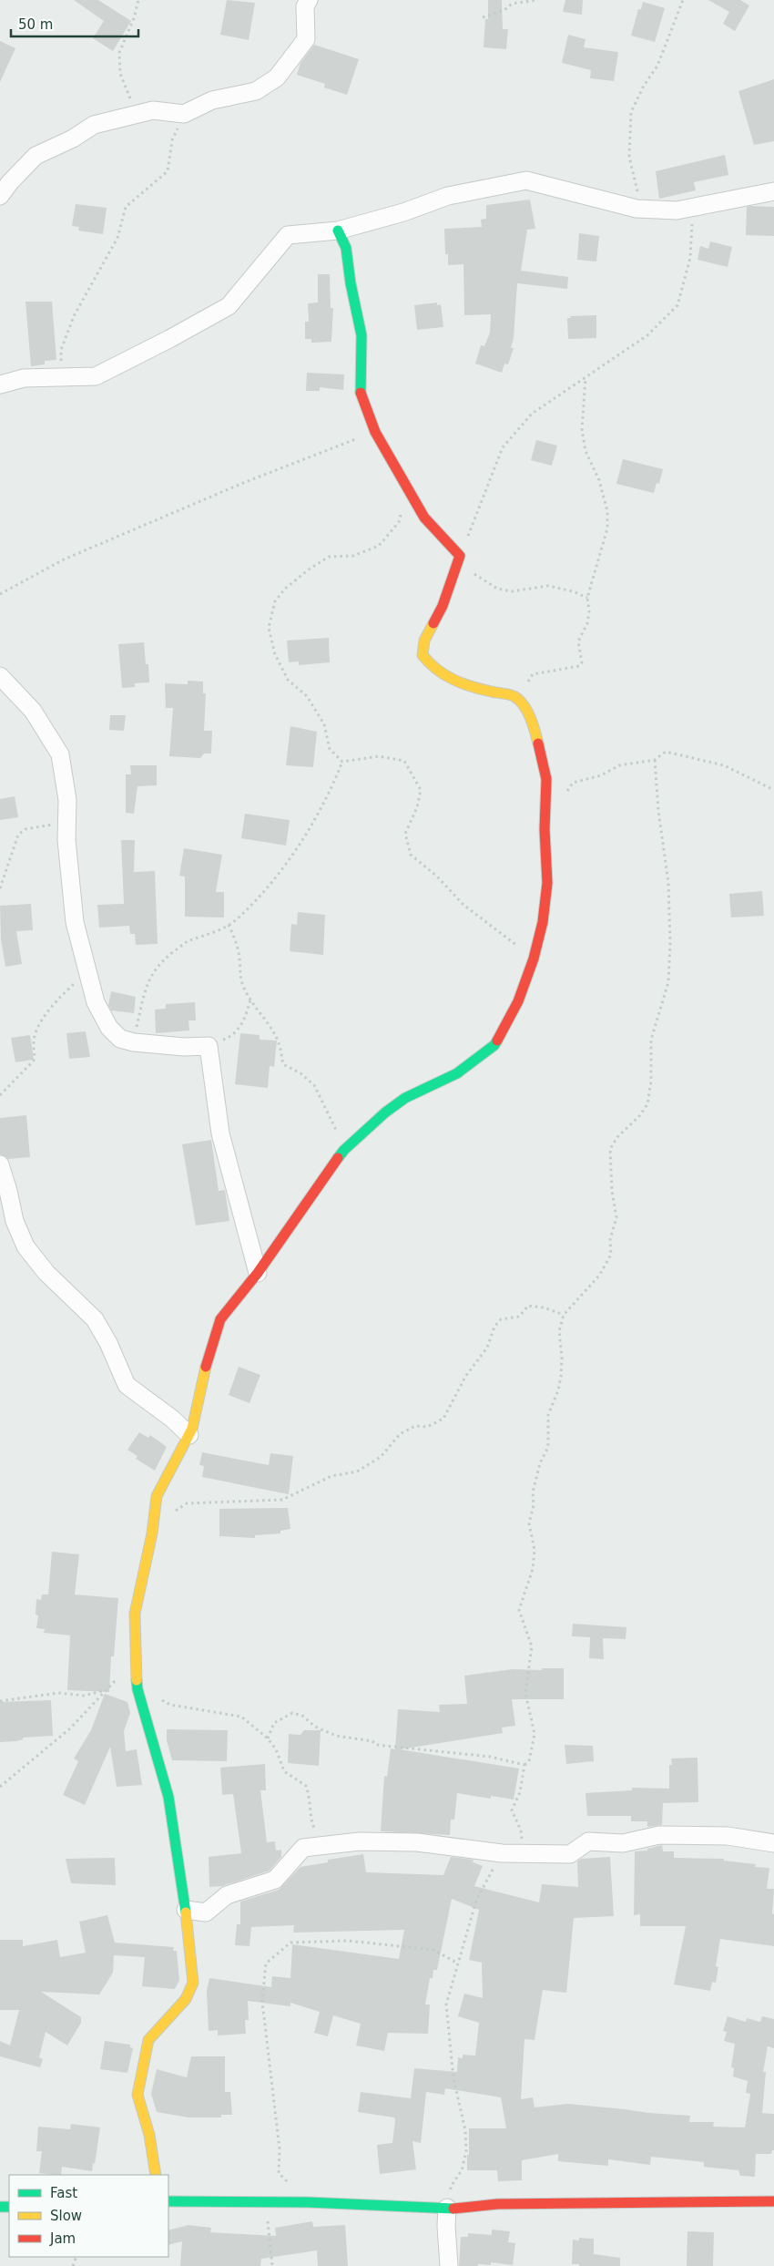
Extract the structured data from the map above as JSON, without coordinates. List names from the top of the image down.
{
  "legend": ["Fast", "Slow", "Jam"],
  "scale_bar": "50 m"
}
